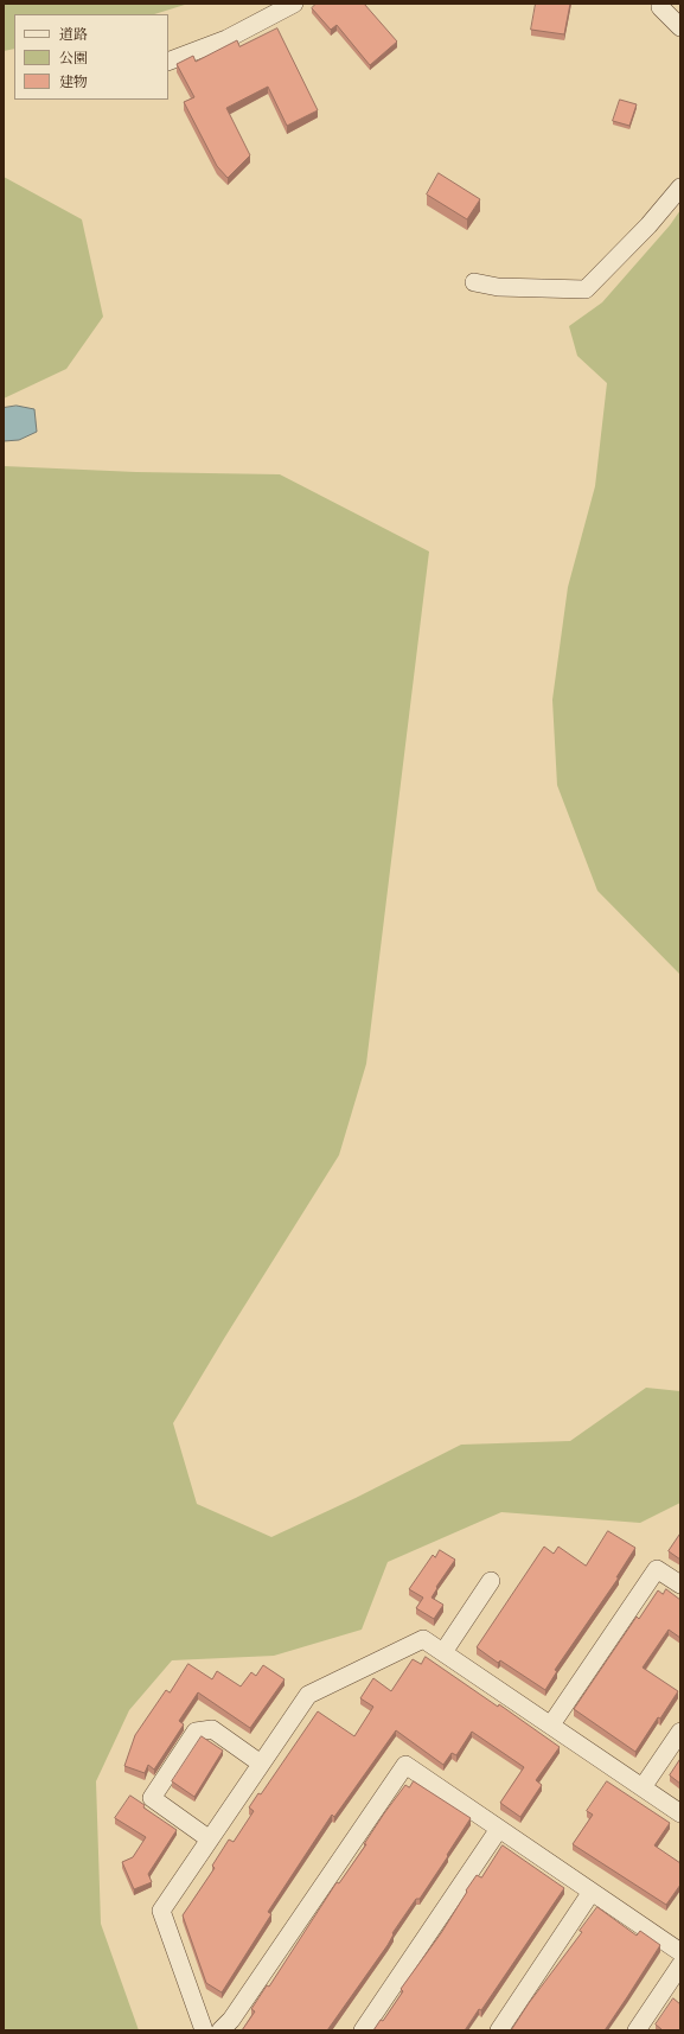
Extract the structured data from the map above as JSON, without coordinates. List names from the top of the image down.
{
  "legend": ["道路", "公園", "建物"]
}
